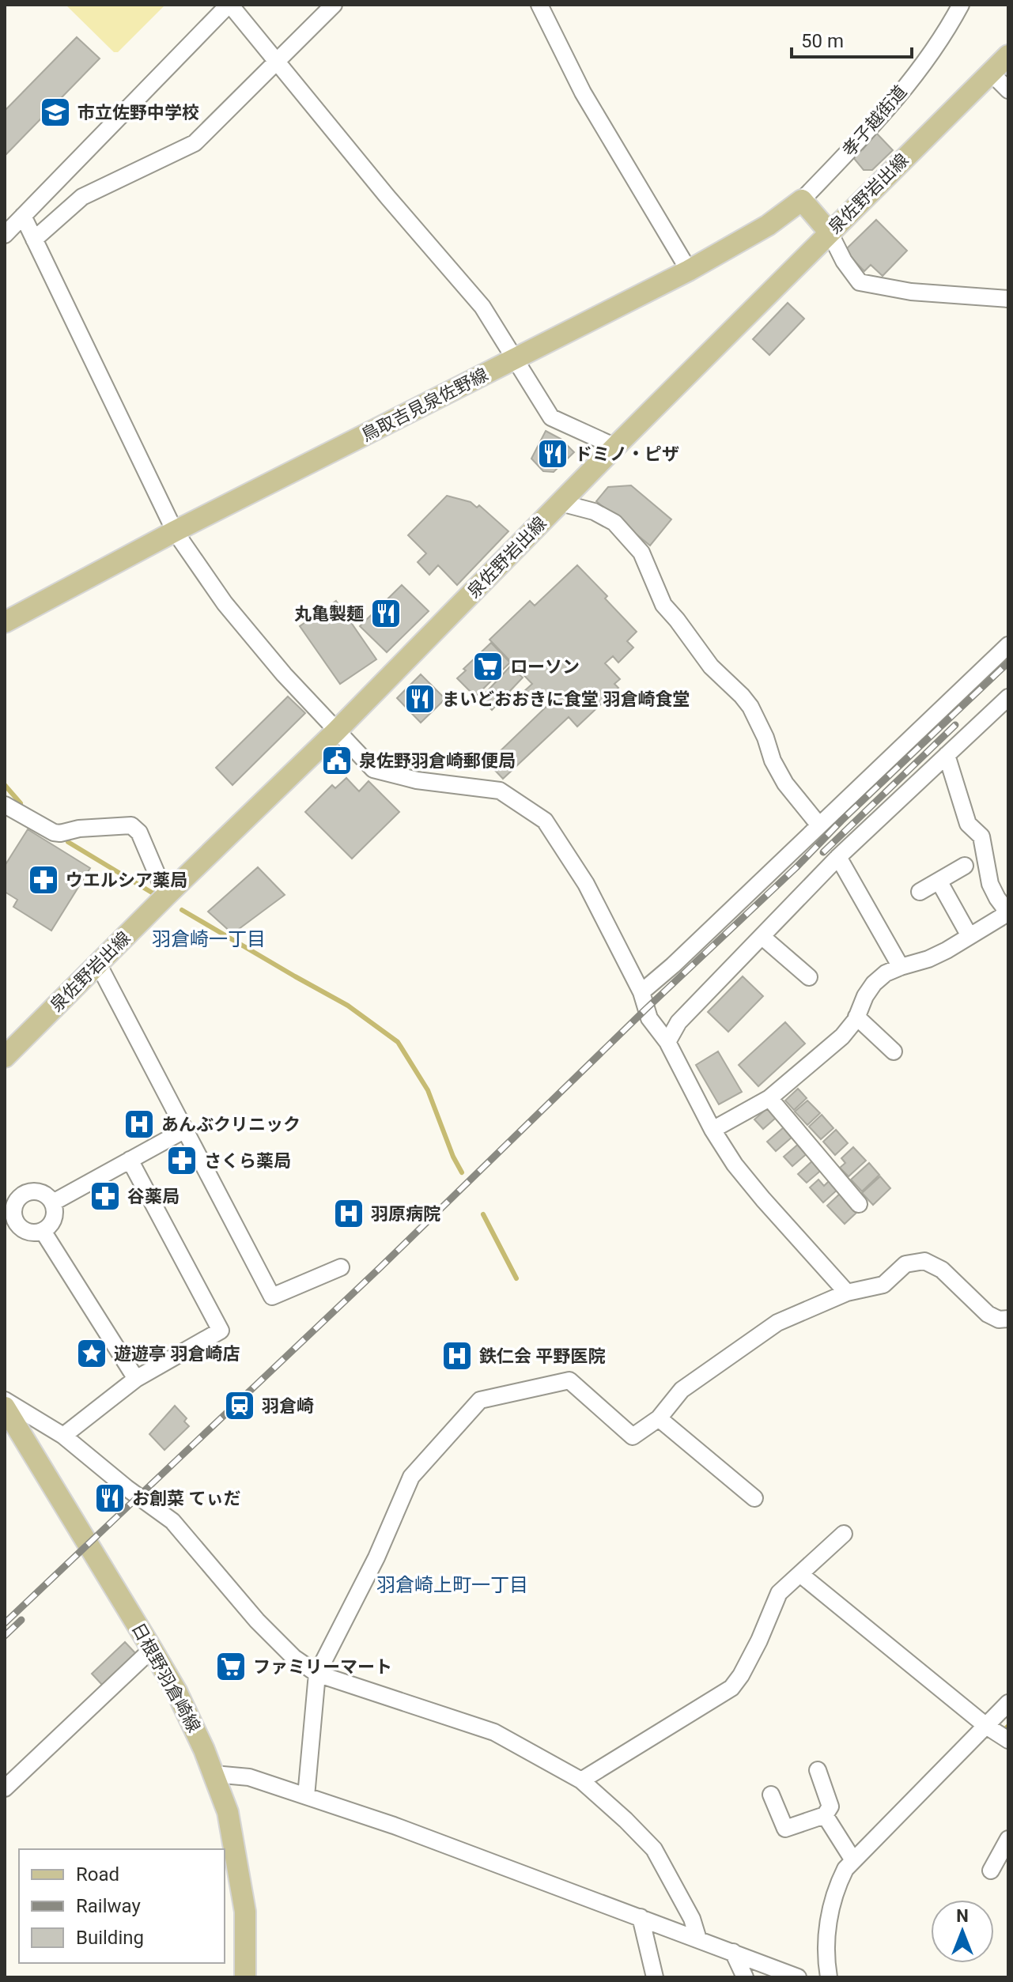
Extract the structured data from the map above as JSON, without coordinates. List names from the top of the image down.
{
  "streets": {
    "main road": ["泉佐野岩出線", "鳥取吉見泉佐野線", "日根野羽倉崎線"],
    "street": ["孝子越街道"]
  },
  "crossings": [
    ["孝子越街道", "鳥取吉見泉佐野線"]
  ],
  "districts": ["羽倉崎一丁目", "羽倉崎上町一丁目"],
  "places": {
    "school or university": ["市立佐野中学校"],
    "restaurant": [
      "ドミノ・ピザ",
      "丸亀製麺",
      "まいどおおきに食堂 羽倉崎食堂",
      "お創菜 てぃだ"
    ],
    "supermarket": ["ローソン", "ファミリーマート"],
    "public building": ["泉佐野羽倉崎郵便局"],
    "pharmacy": ["ウエルシア薬局", "さくら薬局", "谷薬局"],
    "hospital": ["あんぶクリニック", "羽原病院", "鉄仁会 平野医院"],
    "place": ["遊遊亭 羽倉崎店"],
    "station": ["羽倉崎"]
  },
  "legend": ["Road", "Railway", "Building"],
  "scale_bar": "50 m",
  "north": "top"
}
